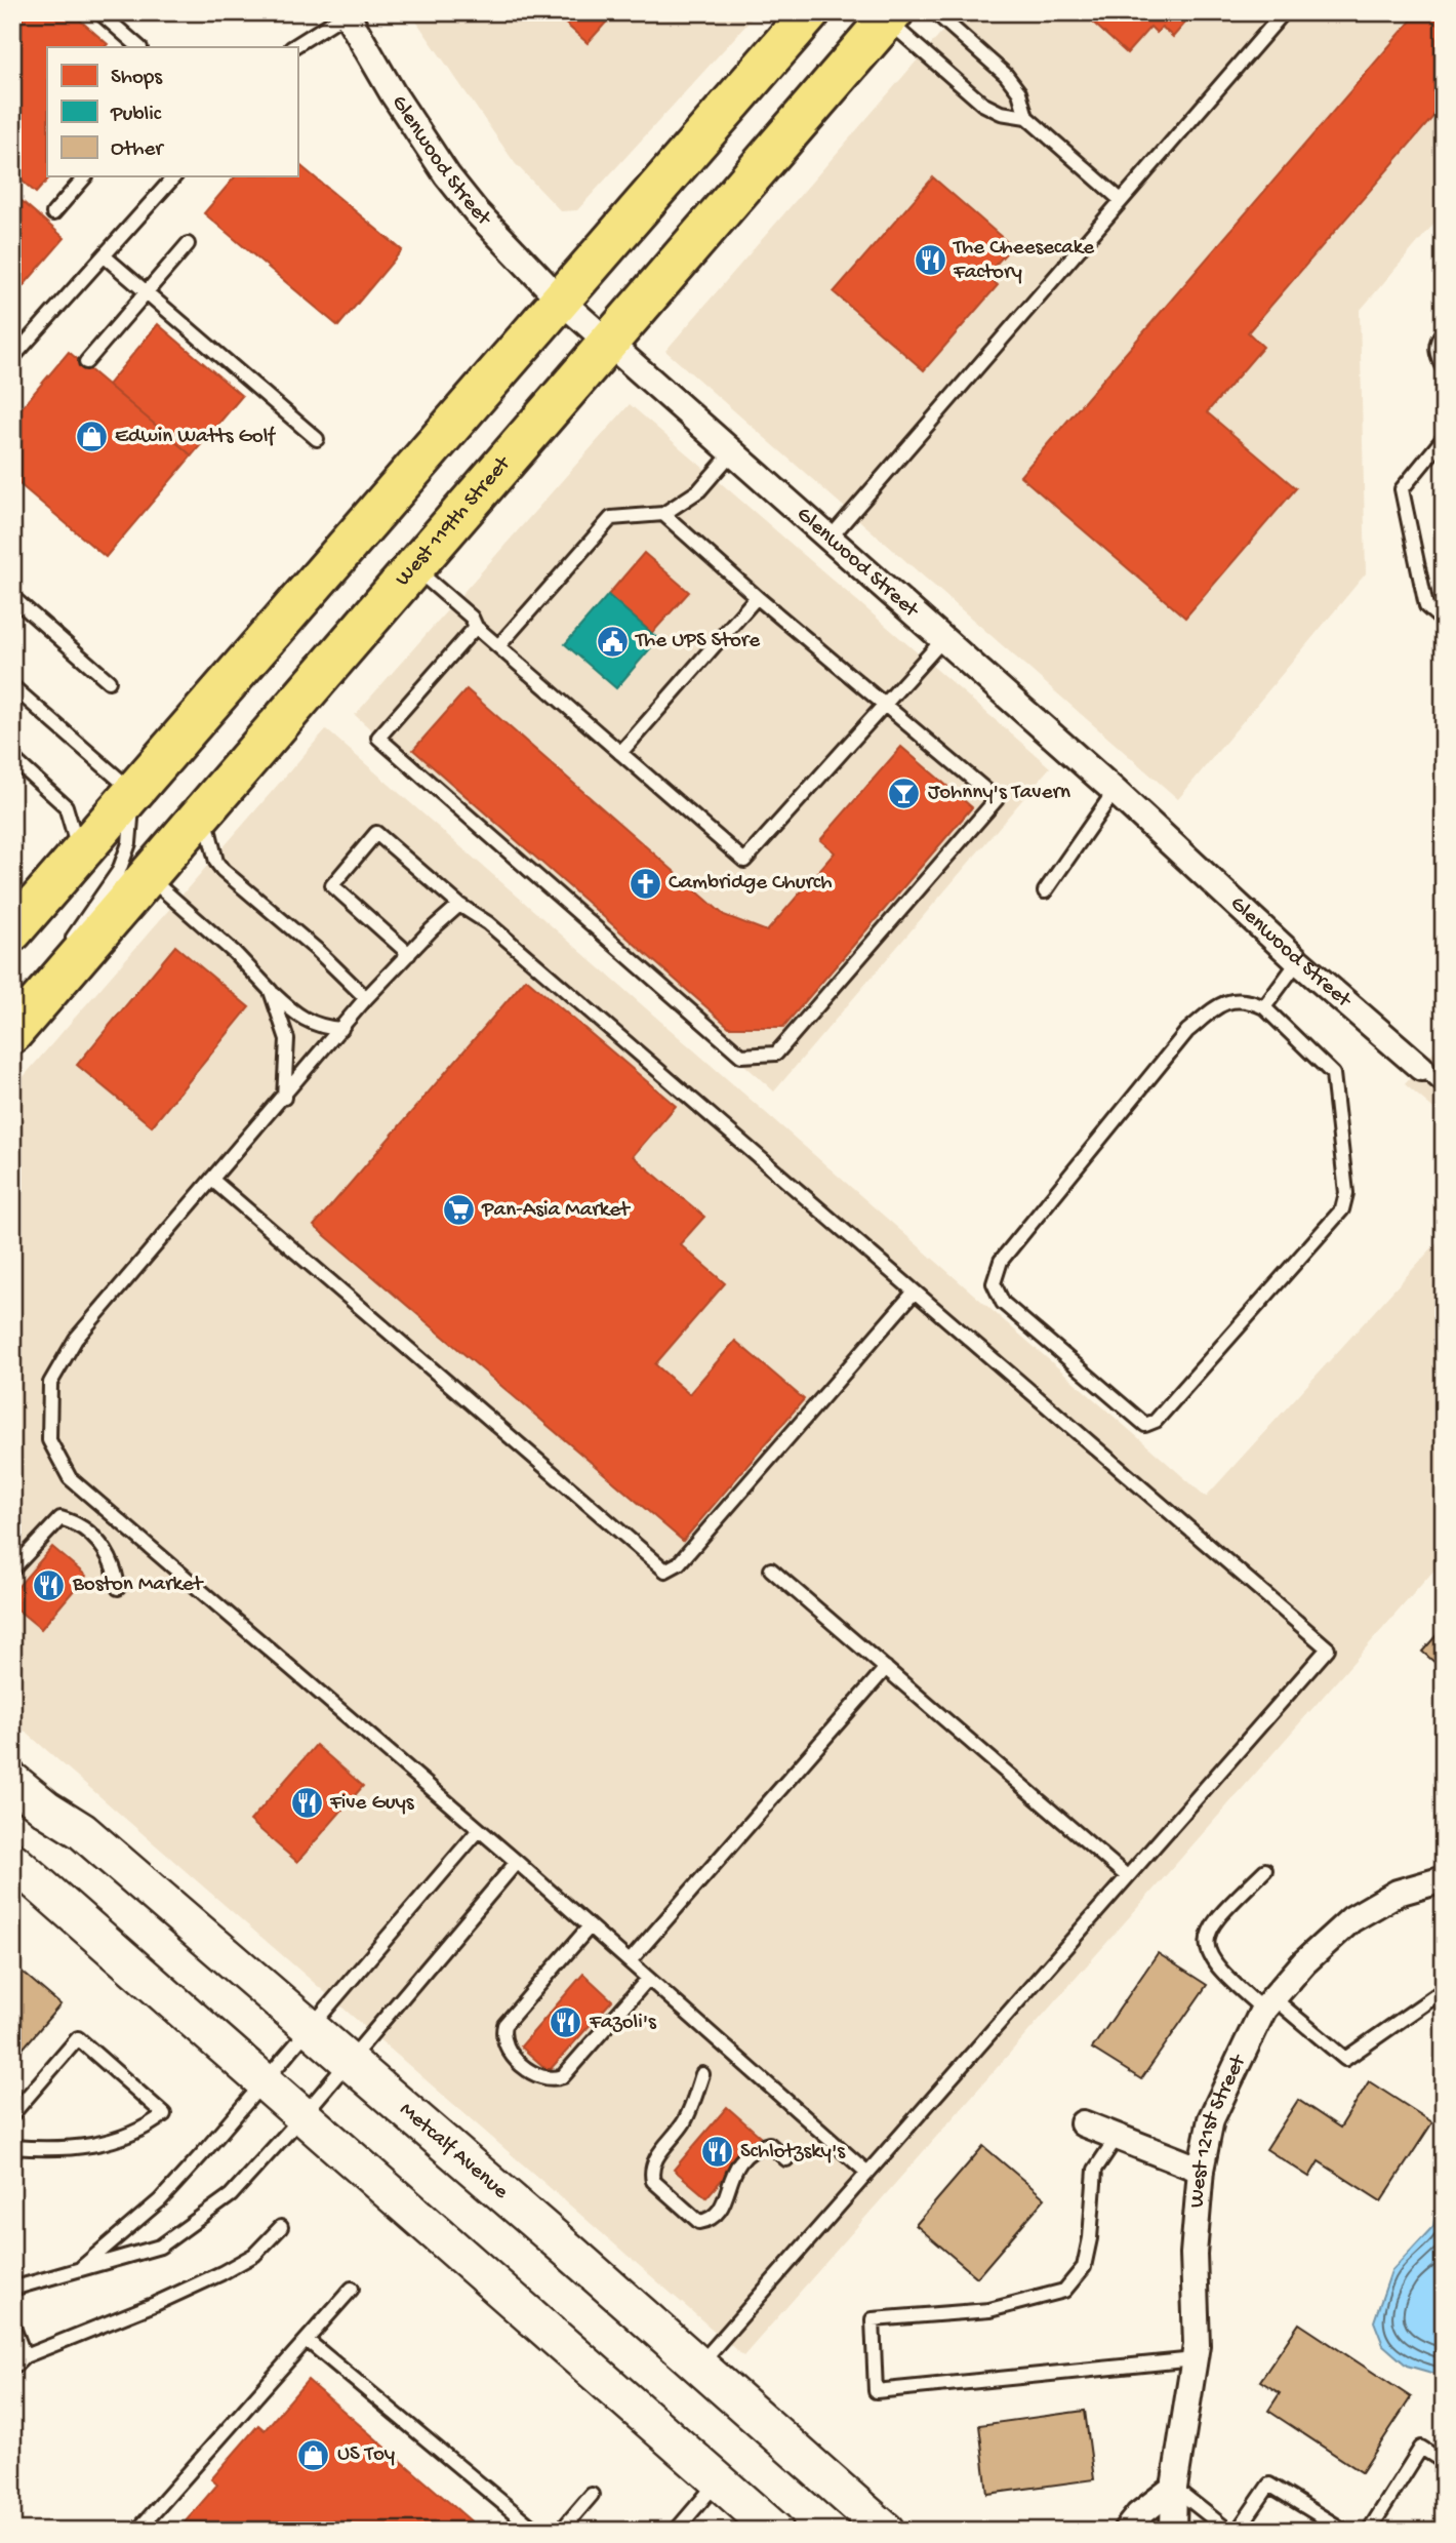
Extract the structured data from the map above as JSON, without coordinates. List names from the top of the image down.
{
  "streets": {
    "main road": ["West 119th Street", "Metcalf Avenue"],
    "street": ["Glenwood Street", "West 121st Street"]
  },
  "crossings": [
    ["Glenwood Street", "West 119th Street"]
  ],
  "places": {
    "restaurant": [
      "The Cheesecake Factory",
      "Boston Market",
      "Five Guys",
      "Fazoli's",
      "Schlotzsky's"
    ],
    "shop": ["Edwin Watts Golf", "US Toy"],
    "public building": ["The UPS Store"],
    "bar": ["Johnny's Tavern"],
    "church": ["Cambridge Church"],
    "supermarket": ["Pan-Asia Market"]
  },
  "legend": ["Shops", "Public", "Other"]
}
